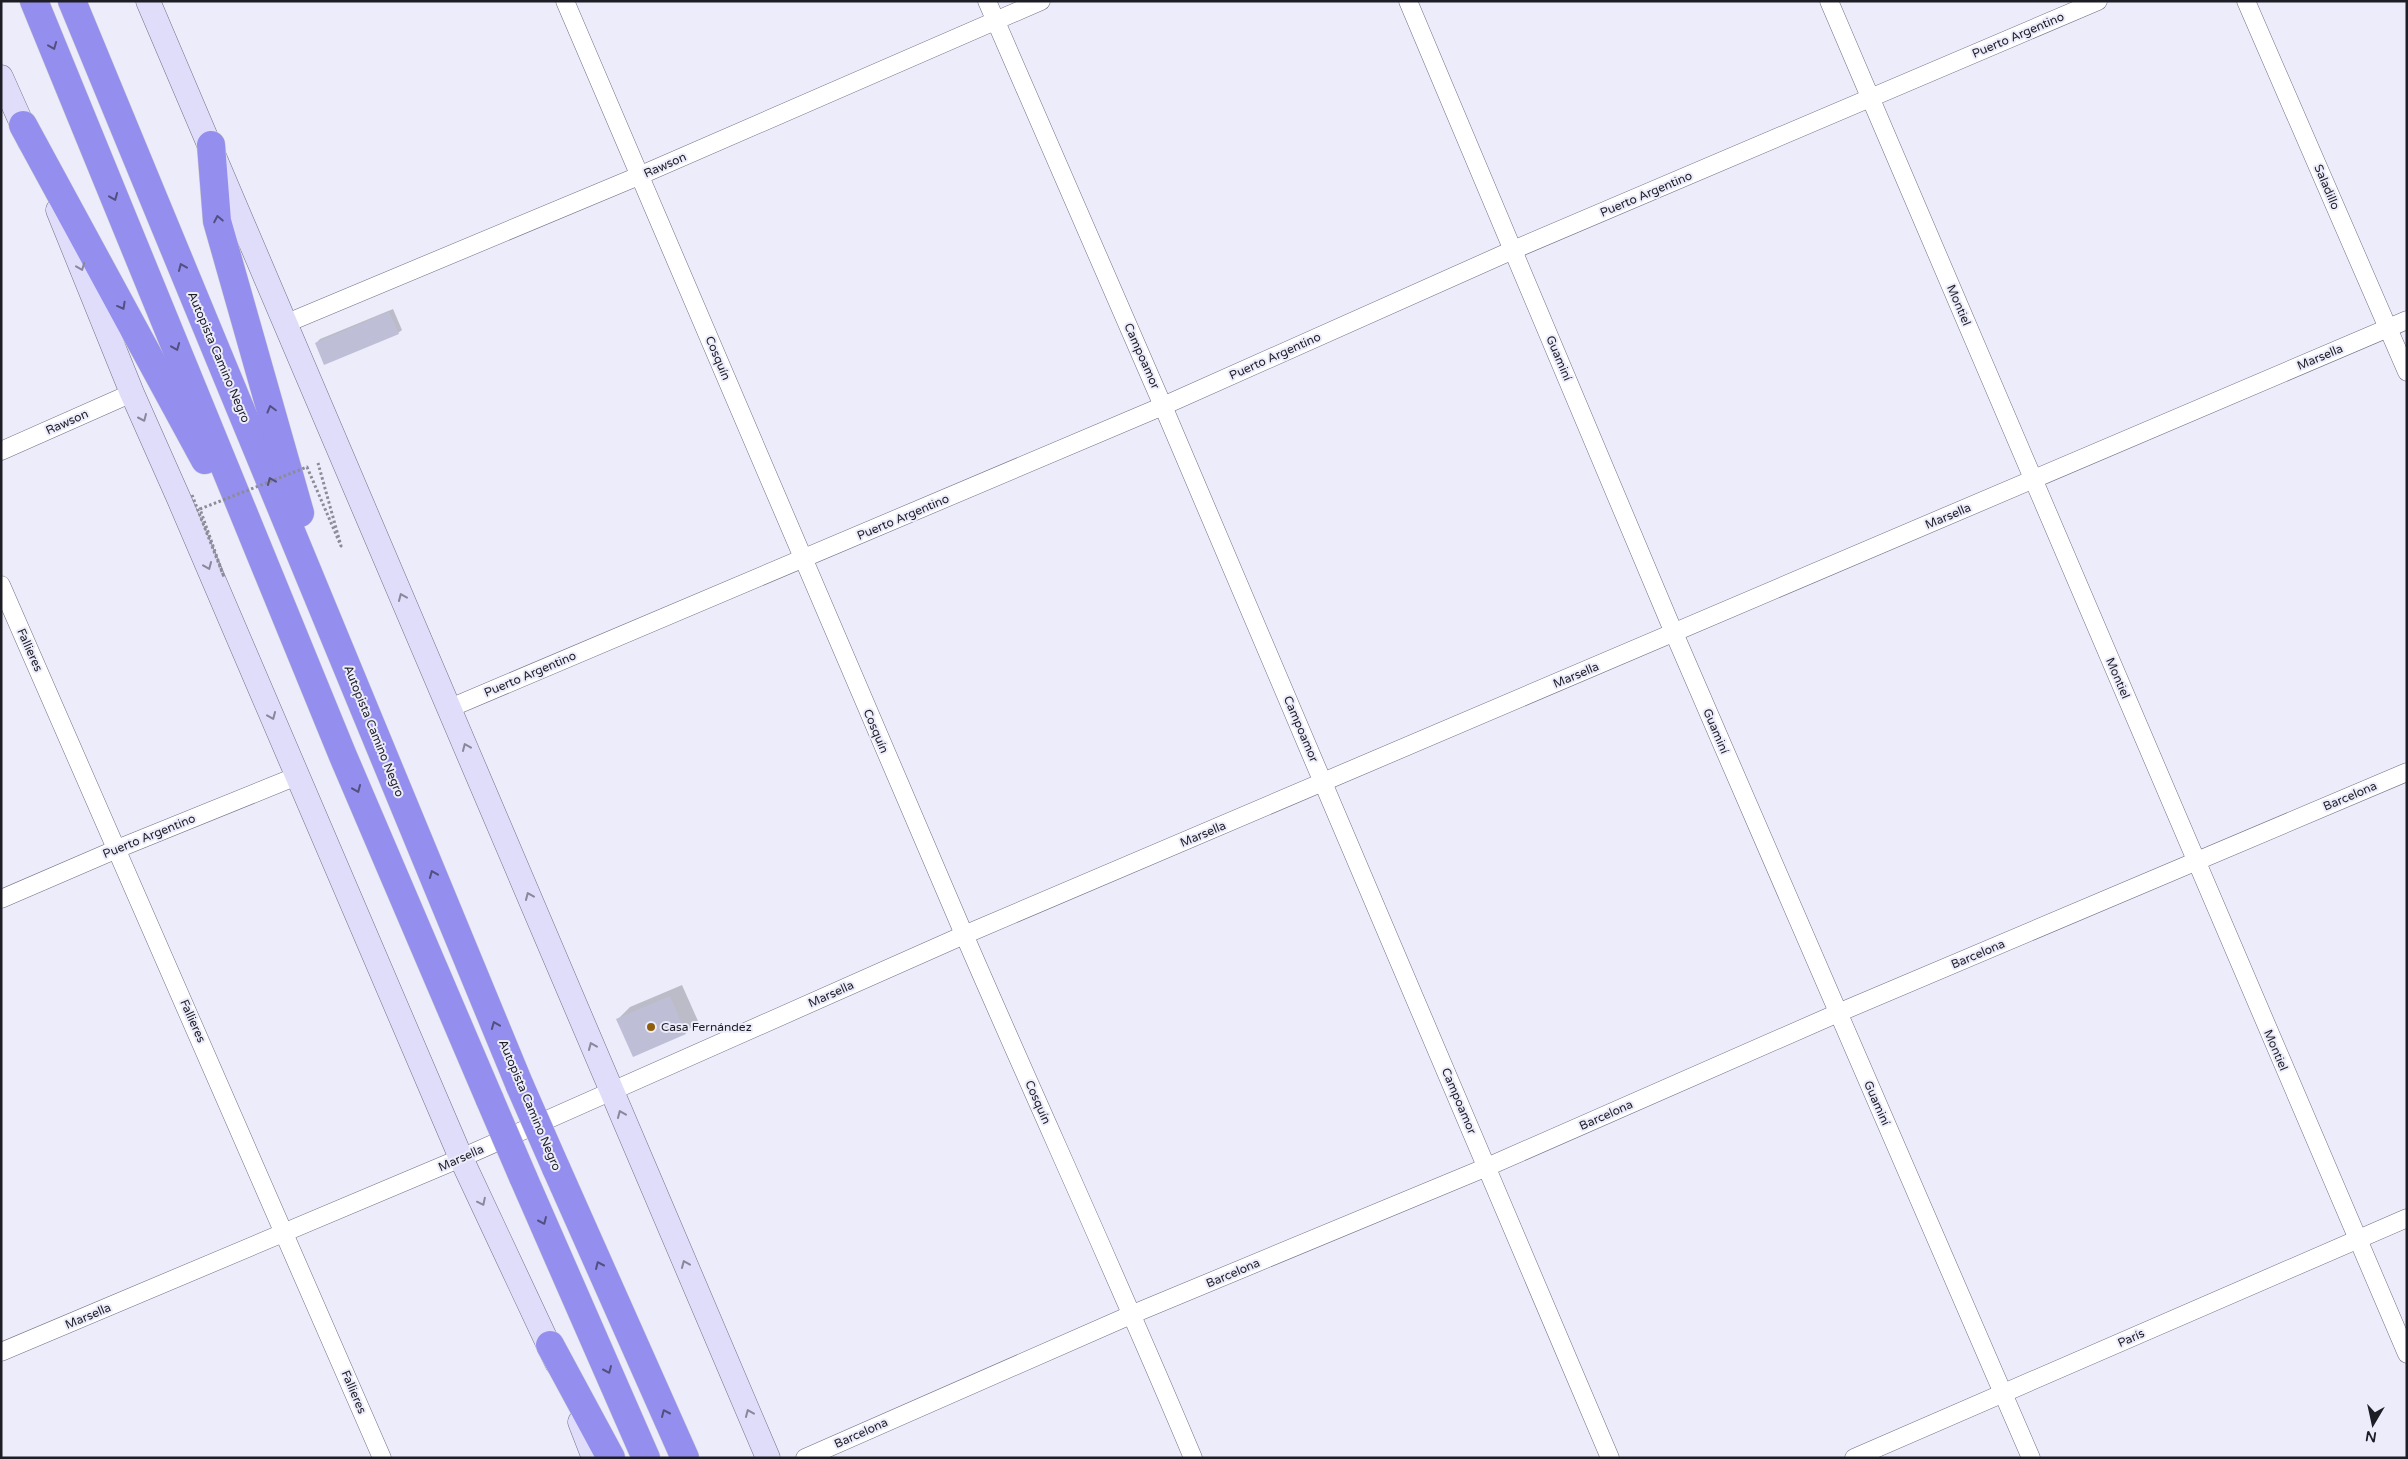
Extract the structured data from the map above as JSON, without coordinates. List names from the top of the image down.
{
  "streets": {
    "highway": ["Autopista Camino Negro"],
    "street": [
      "Puerto Argentino",
      "Rawson",
      "Saladillo",
      "Montiel",
      "Campoamor",
      "Marsella",
      "Cosquín",
      "Guaminí",
      "Fallieres",
      "Barcelona",
      "París"
    ]
  },
  "crossings": [
    ["Puerto Argentino", "Montiel"],
    ["Puerto Argentino", "Campoamor"],
    ["Puerto Argentino", "Cosquín"],
    ["Puerto Argentino", "Guaminí"],
    ["Puerto Argentino", "Fallieres"],
    ["Rawson", "Campoamor"],
    ["Rawson", "Cosquín"],
    ["Saladillo", "Marsella"],
    ["Montiel", "Marsella"],
    ["Montiel", "Barcelona"],
    ["Montiel", "París"],
    ["Campoamor", "Marsella"],
    ["Campoamor", "Barcelona"],
    ["Marsella", "Cosquín"],
    ["Marsella", "Guaminí"],
    ["Marsella", "Fallieres"],
    ["Cosquín", "Barcelona"],
    ["Guaminí", "Barcelona"],
    ["Guaminí", "París"]
  ],
  "places": ["Casa Fernández"],
  "north": "bottom"
}
